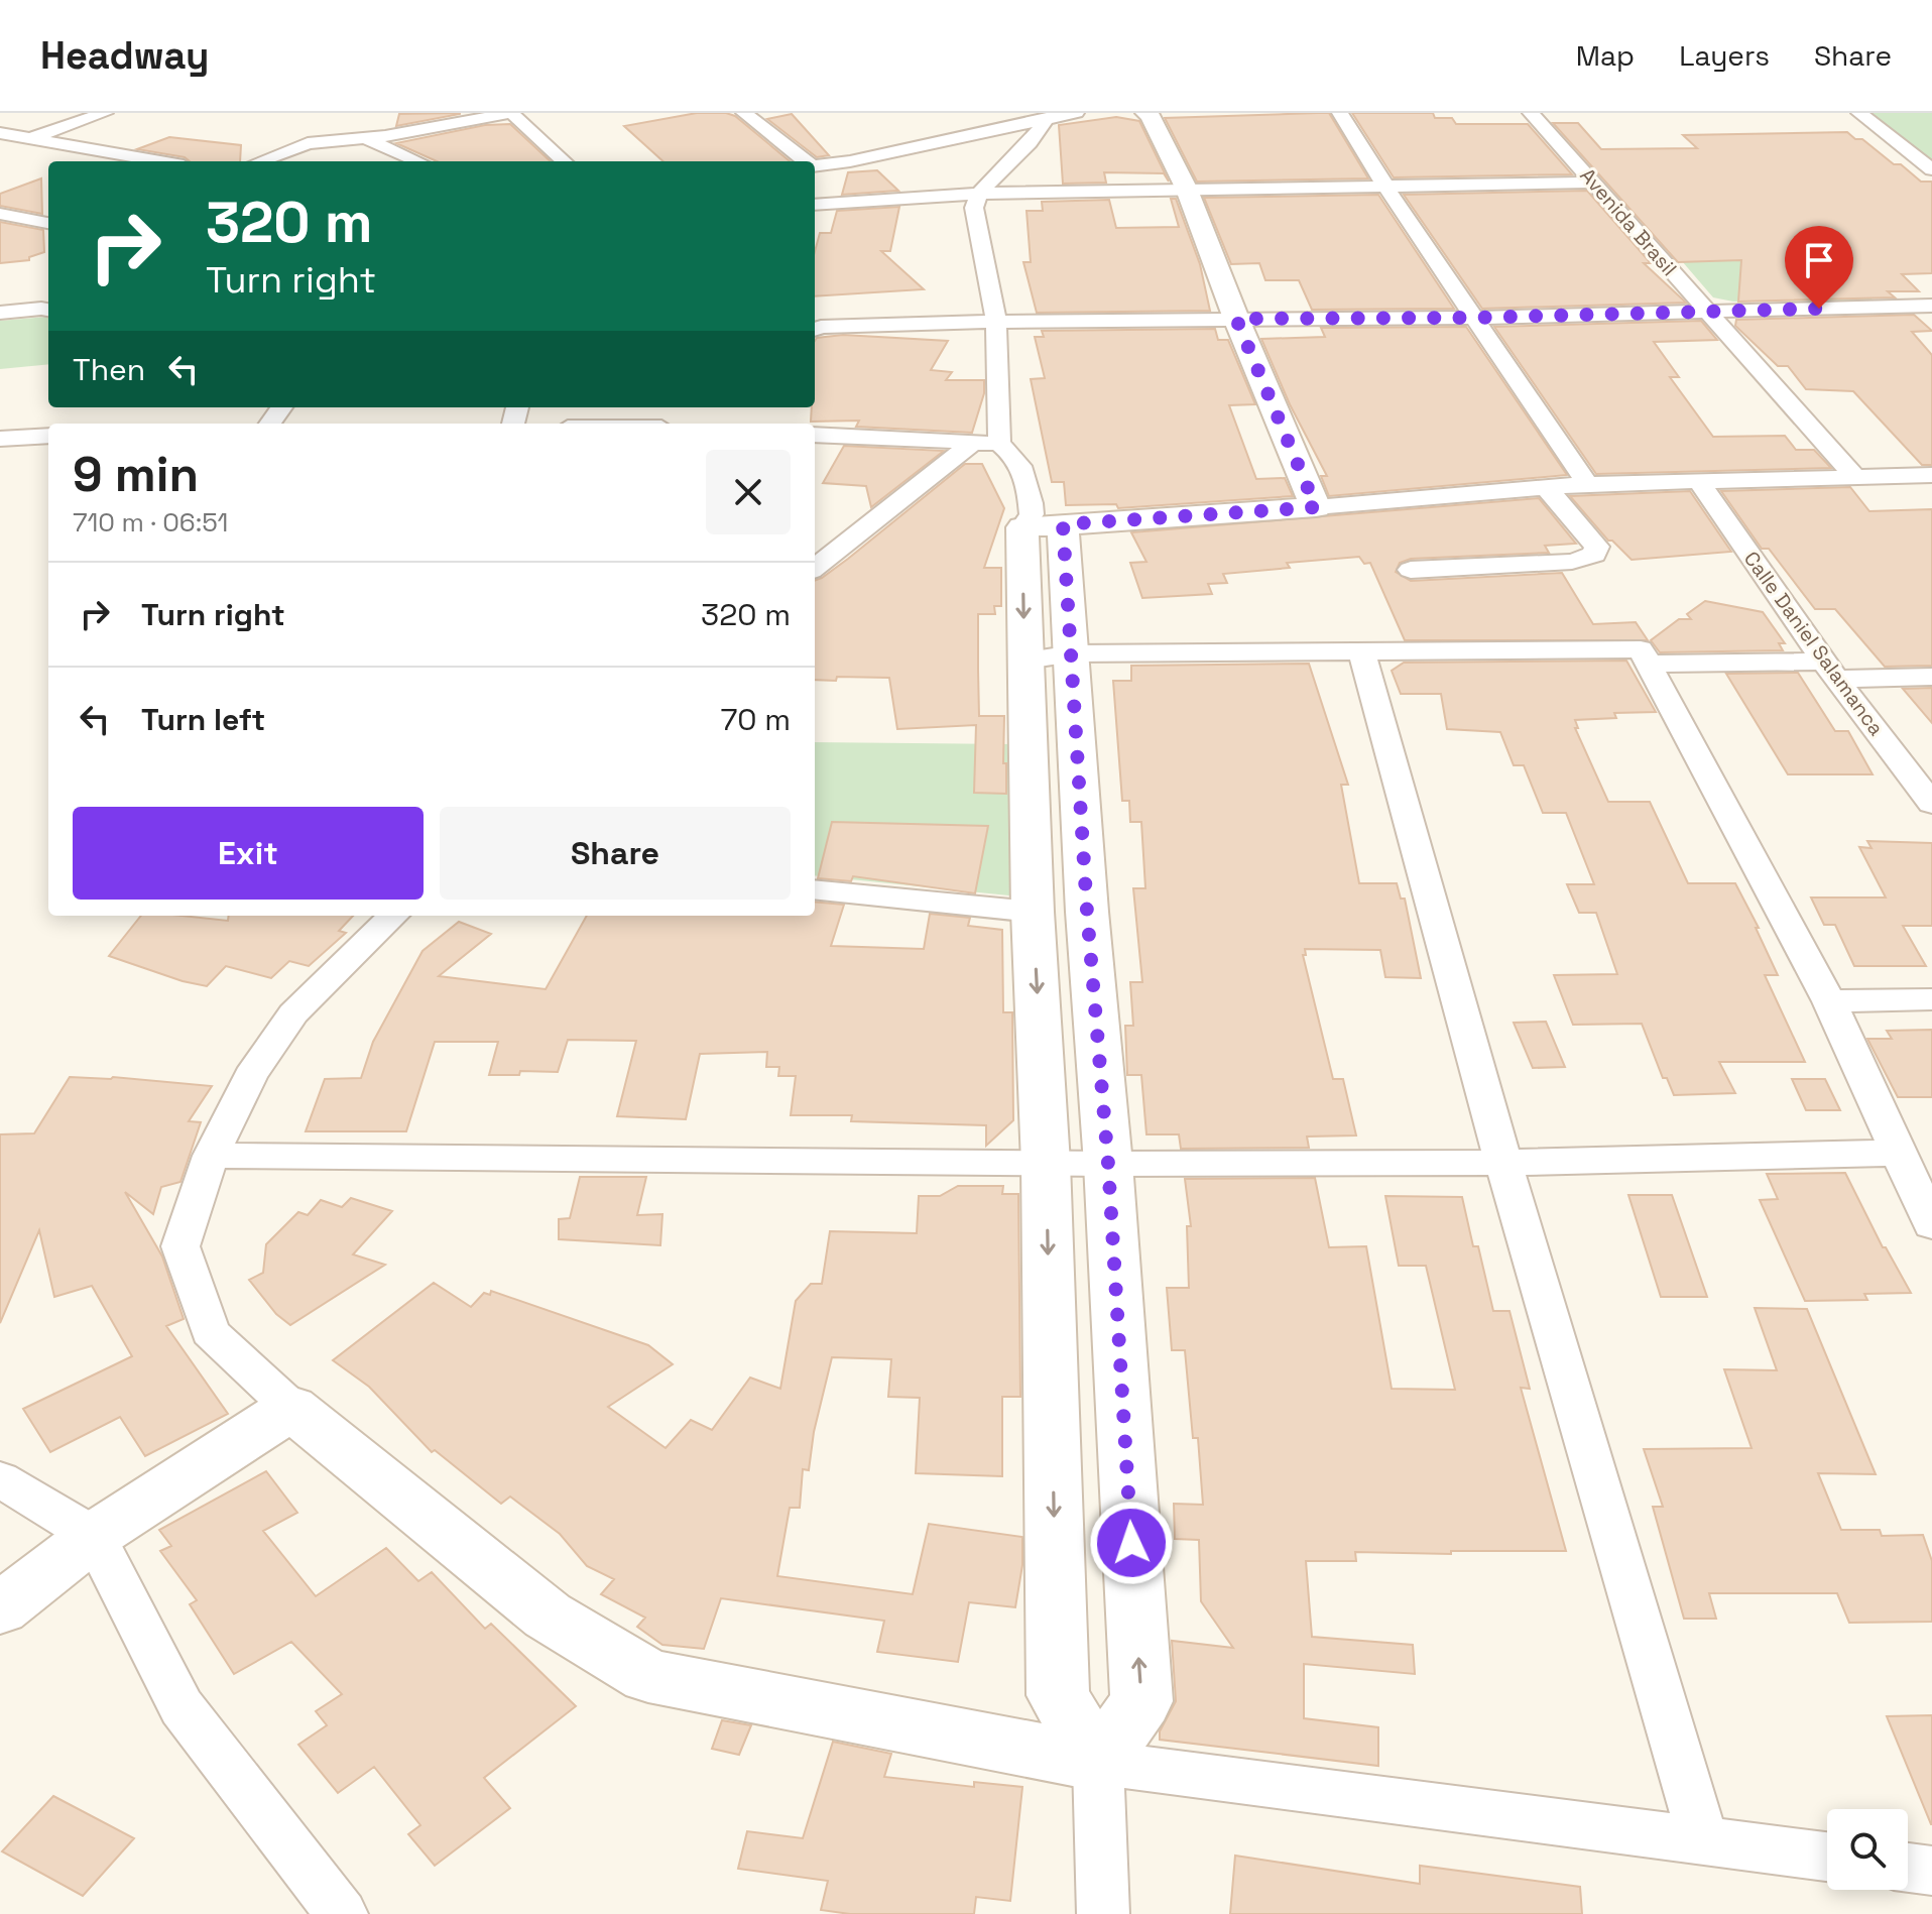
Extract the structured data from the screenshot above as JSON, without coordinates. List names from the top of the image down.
{
  "streets": {
    "street": ["Avenida Brasil", "Calle Daniel Salamanca"]
  },
  "page": {
    "header": "Headway",
    "nav": ["Map", "Layers", "Share"],
    "turn": ["320 m", "Turn right"],
    "then": "Then",
    "heading": ["9 min", "710 m · 06:51"],
    "list": [
      {
        "name": "Turn right",
        "value": "320 m"
      },
      {
        "name": "Turn left",
        "value": "70 m"
      }
    ],
    "buttons": ["Exit", "Share"]
  }
}
